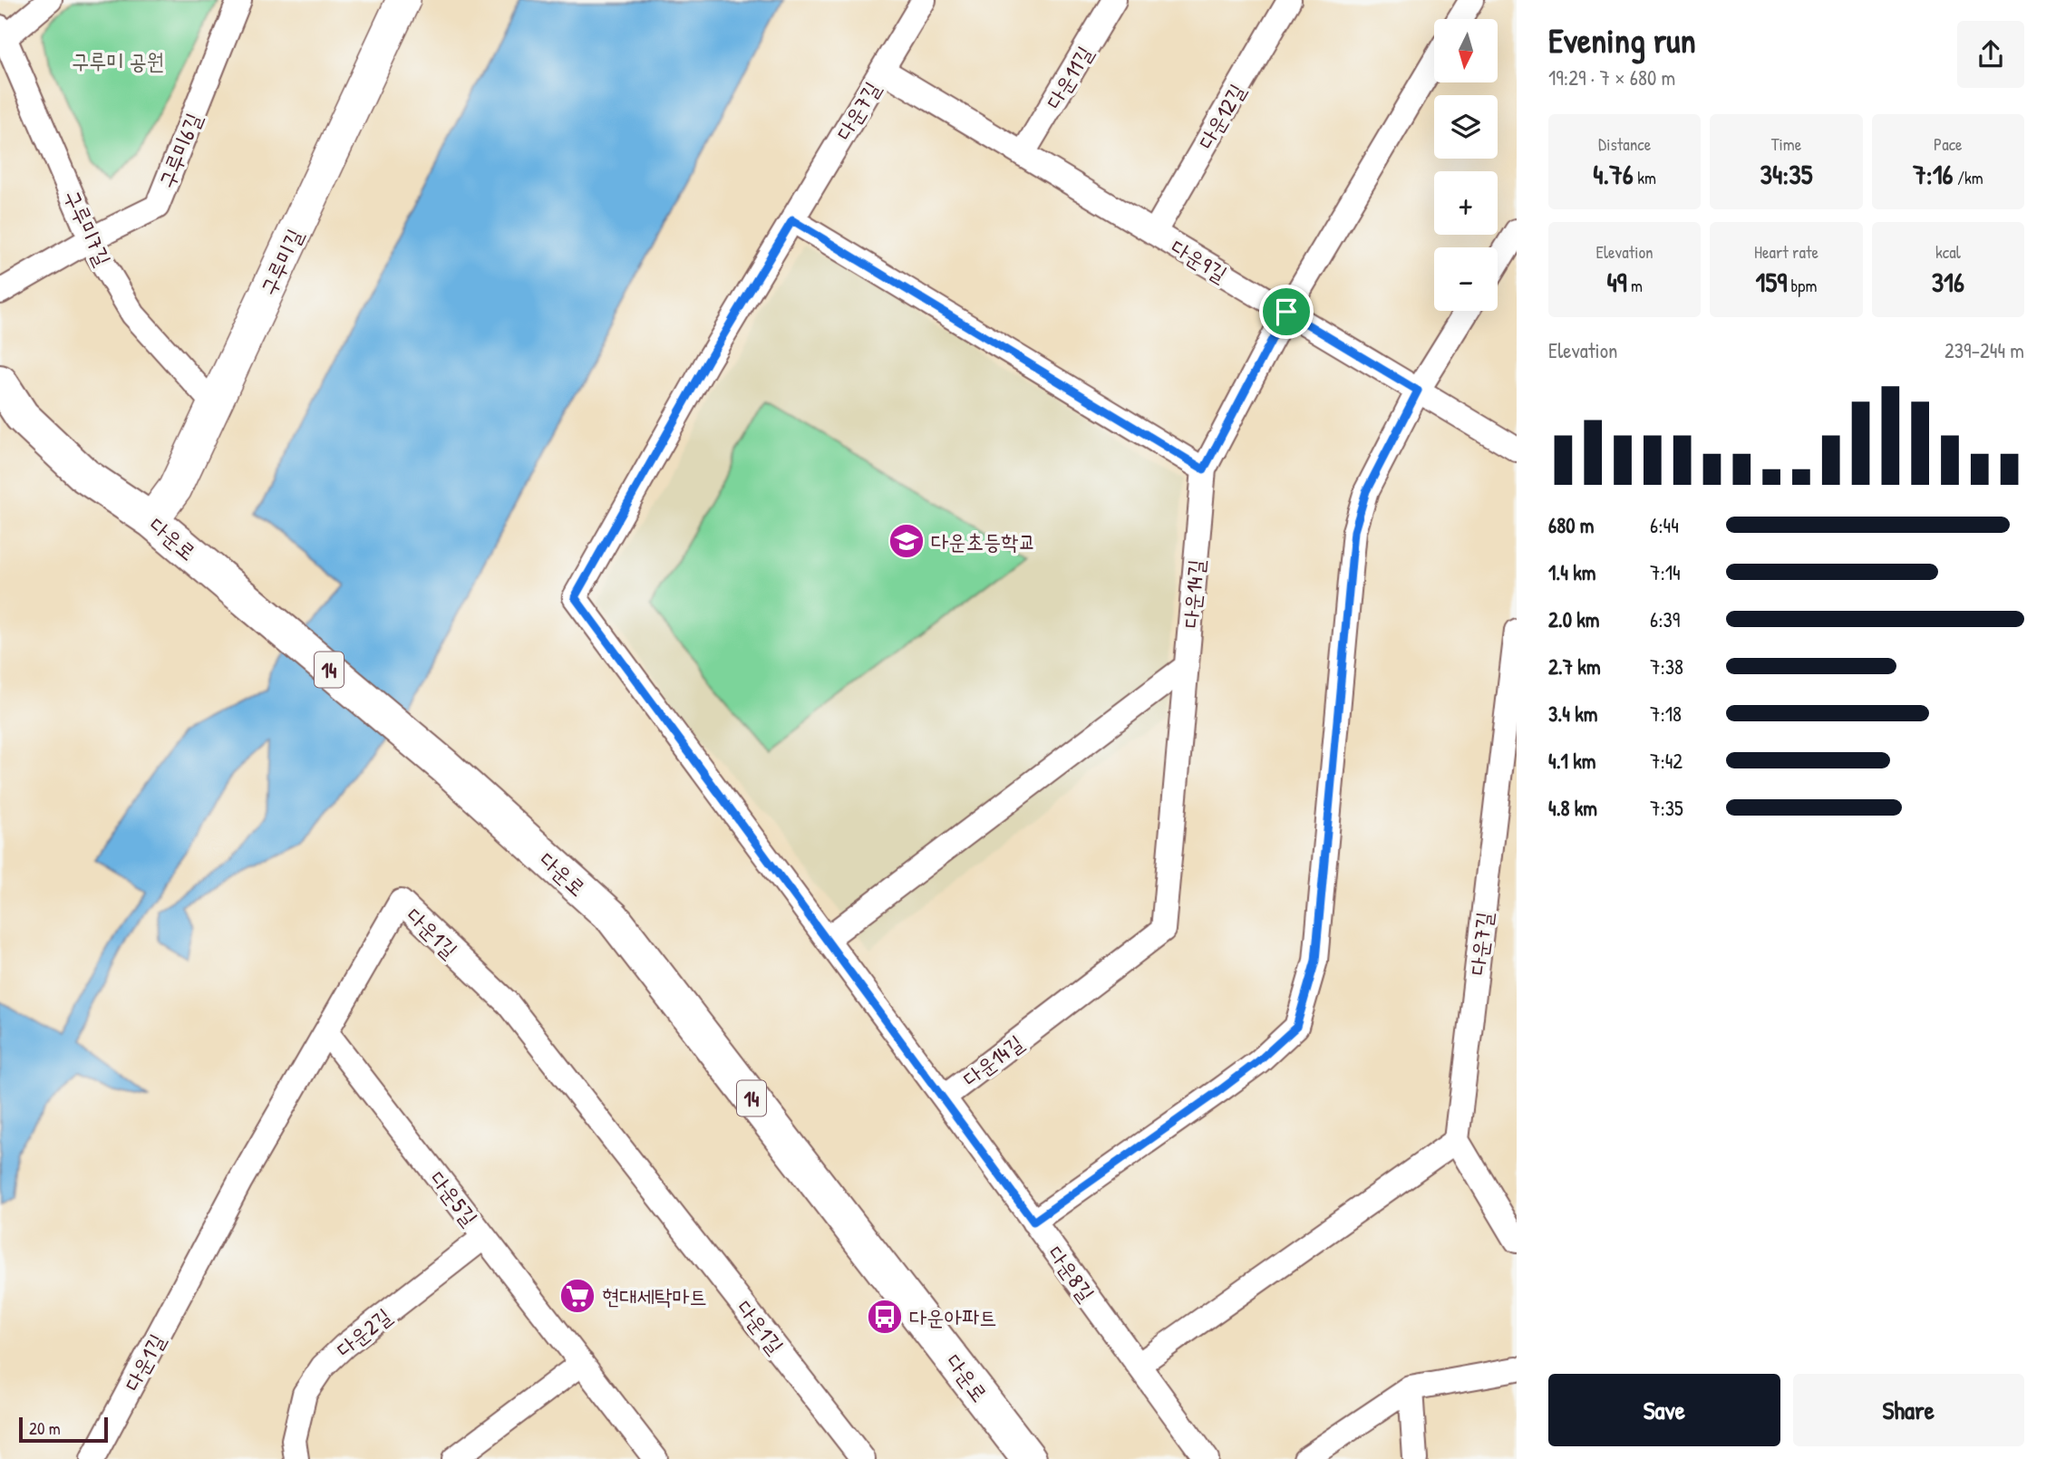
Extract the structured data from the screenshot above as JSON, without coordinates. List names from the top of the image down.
{
  "streets": {
    "main road": ["다운로", "14"],
    "street": [
      "다운11길",
      "다운7길",
      "다운12길",
      "구루미6길",
      "구루미7길",
      "다운9길",
      "구루미길",
      "다운14길",
      "다운1길",
      "다운5길",
      "다운8길",
      "다운2길"
    ]
  },
  "crossings": [
    ["다운11길", "다운9길"],
    ["다운7길", "다운9길"],
    ["다운7길", "다운8길"],
    ["다운12길", "다운9길"],
    ["구루미6길", "구루미7길"],
    ["구루미7길", "구루미길"],
    ["다운9길", "다운14길"],
    ["구루미길", "다운로"],
    ["다운14길", "다운8길"],
    ["다운1길", "다운5길"],
    ["다운5길", "다운2길"]
  ],
  "parks": ["구루미 공원"],
  "places": {
    "school or university": ["다운초등학교"],
    "supermarket": ["현대세탁마트"],
    "bus stop": ["다운아파트"]
  },
  "scale_bar": "20 m",
  "north": "bottom",
  "page": {
    "heading": ["Evening run", "19:29 · 7 × 680 m"],
    "map_buttons": ["+", "−"],
    "stats": [
      ["Distance", "4.76 km"],
      ["Time", "34:35"],
      ["Pace", "7:16 /km"],
      ["Elevation", "49 m"],
      ["Heart rate", "159 bpm"],
      ["kcal", "316"]
    ],
    "chart": ["Elevation", "239–244 m"],
    "list": [
      {
        "name": "680 m",
        "note": "6:44"
      },
      {
        "name": "1.4 km",
        "note": "7:14"
      },
      {
        "name": "2.0 km",
        "note": "6:39"
      },
      {
        "name": "2.7 km",
        "note": "7:38"
      },
      {
        "name": "3.4 km",
        "note": "7:18"
      },
      {
        "name": "4.1 km",
        "note": "7:42"
      },
      {
        "name": "4.8 km",
        "note": "7:35"
      }
    ],
    "buttons": ["Save", "Share"],
    "scale": "20 m"
  }
}
